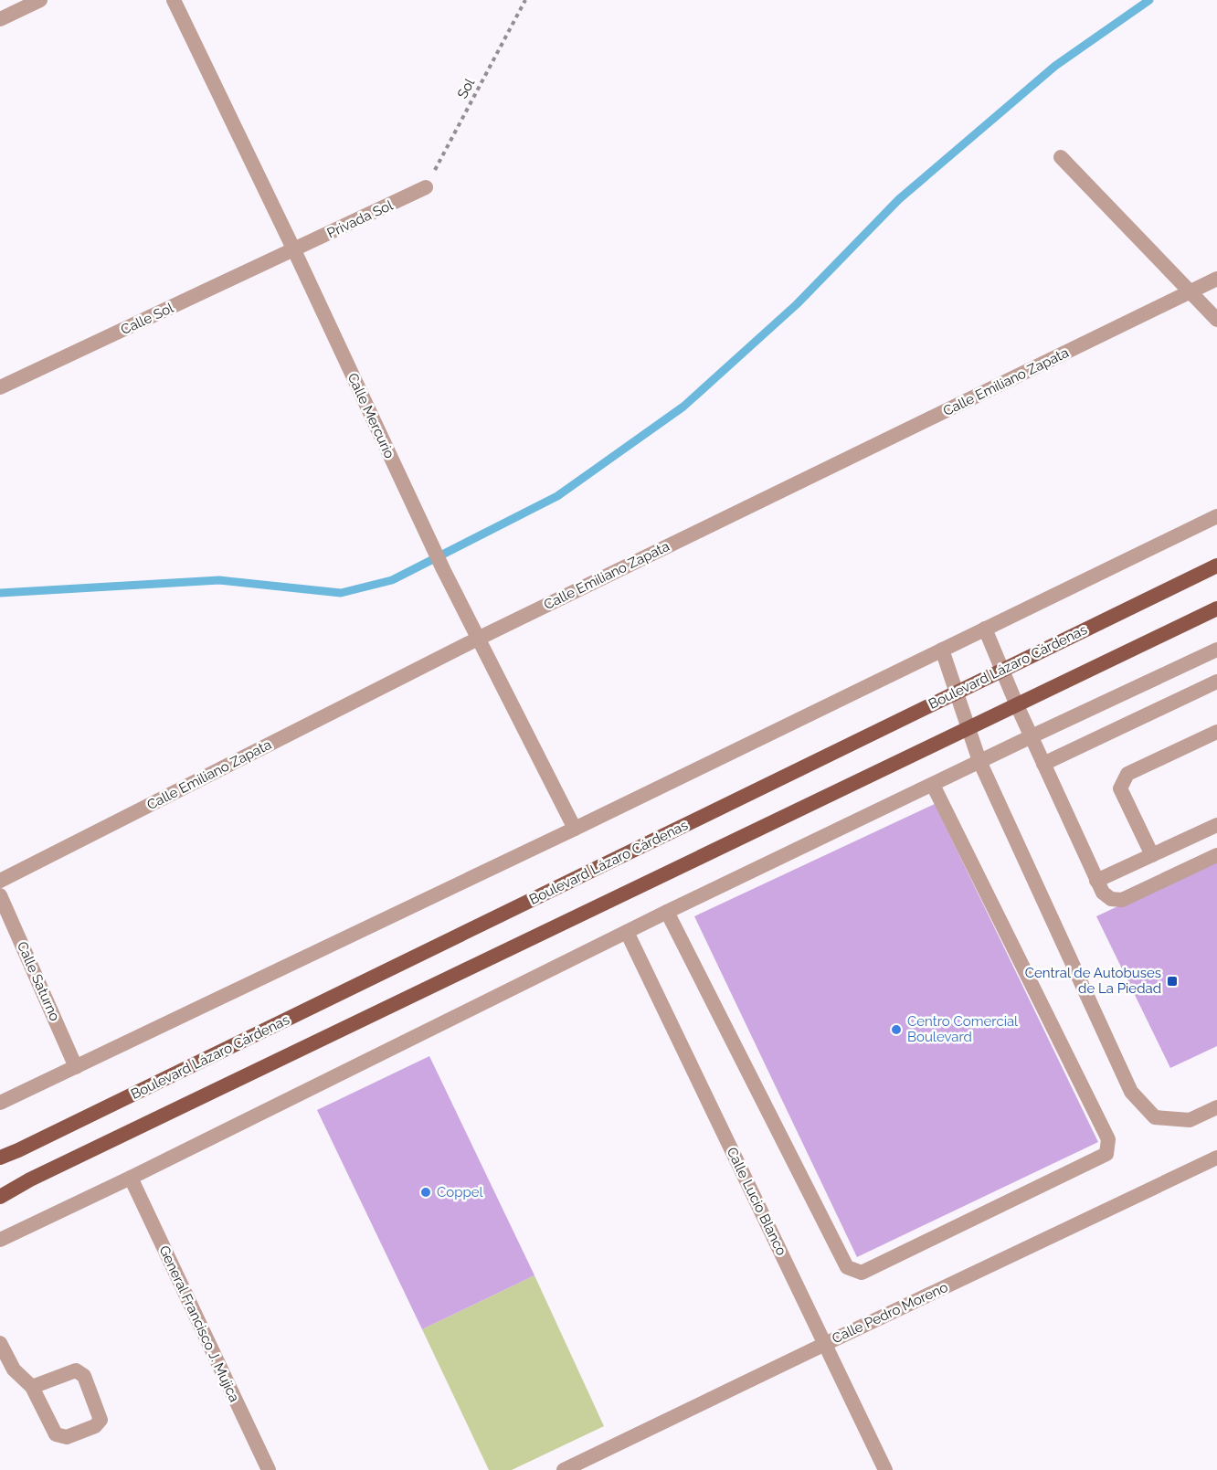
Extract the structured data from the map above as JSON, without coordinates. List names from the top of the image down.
{
  "streets": {
    "main road": ["Boulevard Lázaro Cárdenas"],
    "street": [
      "Privada Sol",
      "Calle Sol",
      "Calle Emiliano Zapata",
      "Calle Mercurio",
      "Calle Saturno",
      "Calle Lucio Blanco",
      "Calle Pedro Moreno",
      "General Francisco J. Mujica"
    ],
    "path": ["Sol"]
  },
  "crossings": [
    ["Sol", "Privada Sol"],
    ["Privada Sol", "Calle Sol"],
    ["Privada Sol", "Calle Mercurio"],
    ["Calle Sol", "Calle Mercurio"],
    ["Calle Emiliano Zapata", "Calle Mercurio"],
    ["Calle Lucio Blanco", "Calle Pedro Moreno"]
  ],
  "places": {
    "transit": ["Central de Autobuses de La Piedad"],
    "other": ["Centro Comercial Boulevard", "Coppel"]
  }
}
